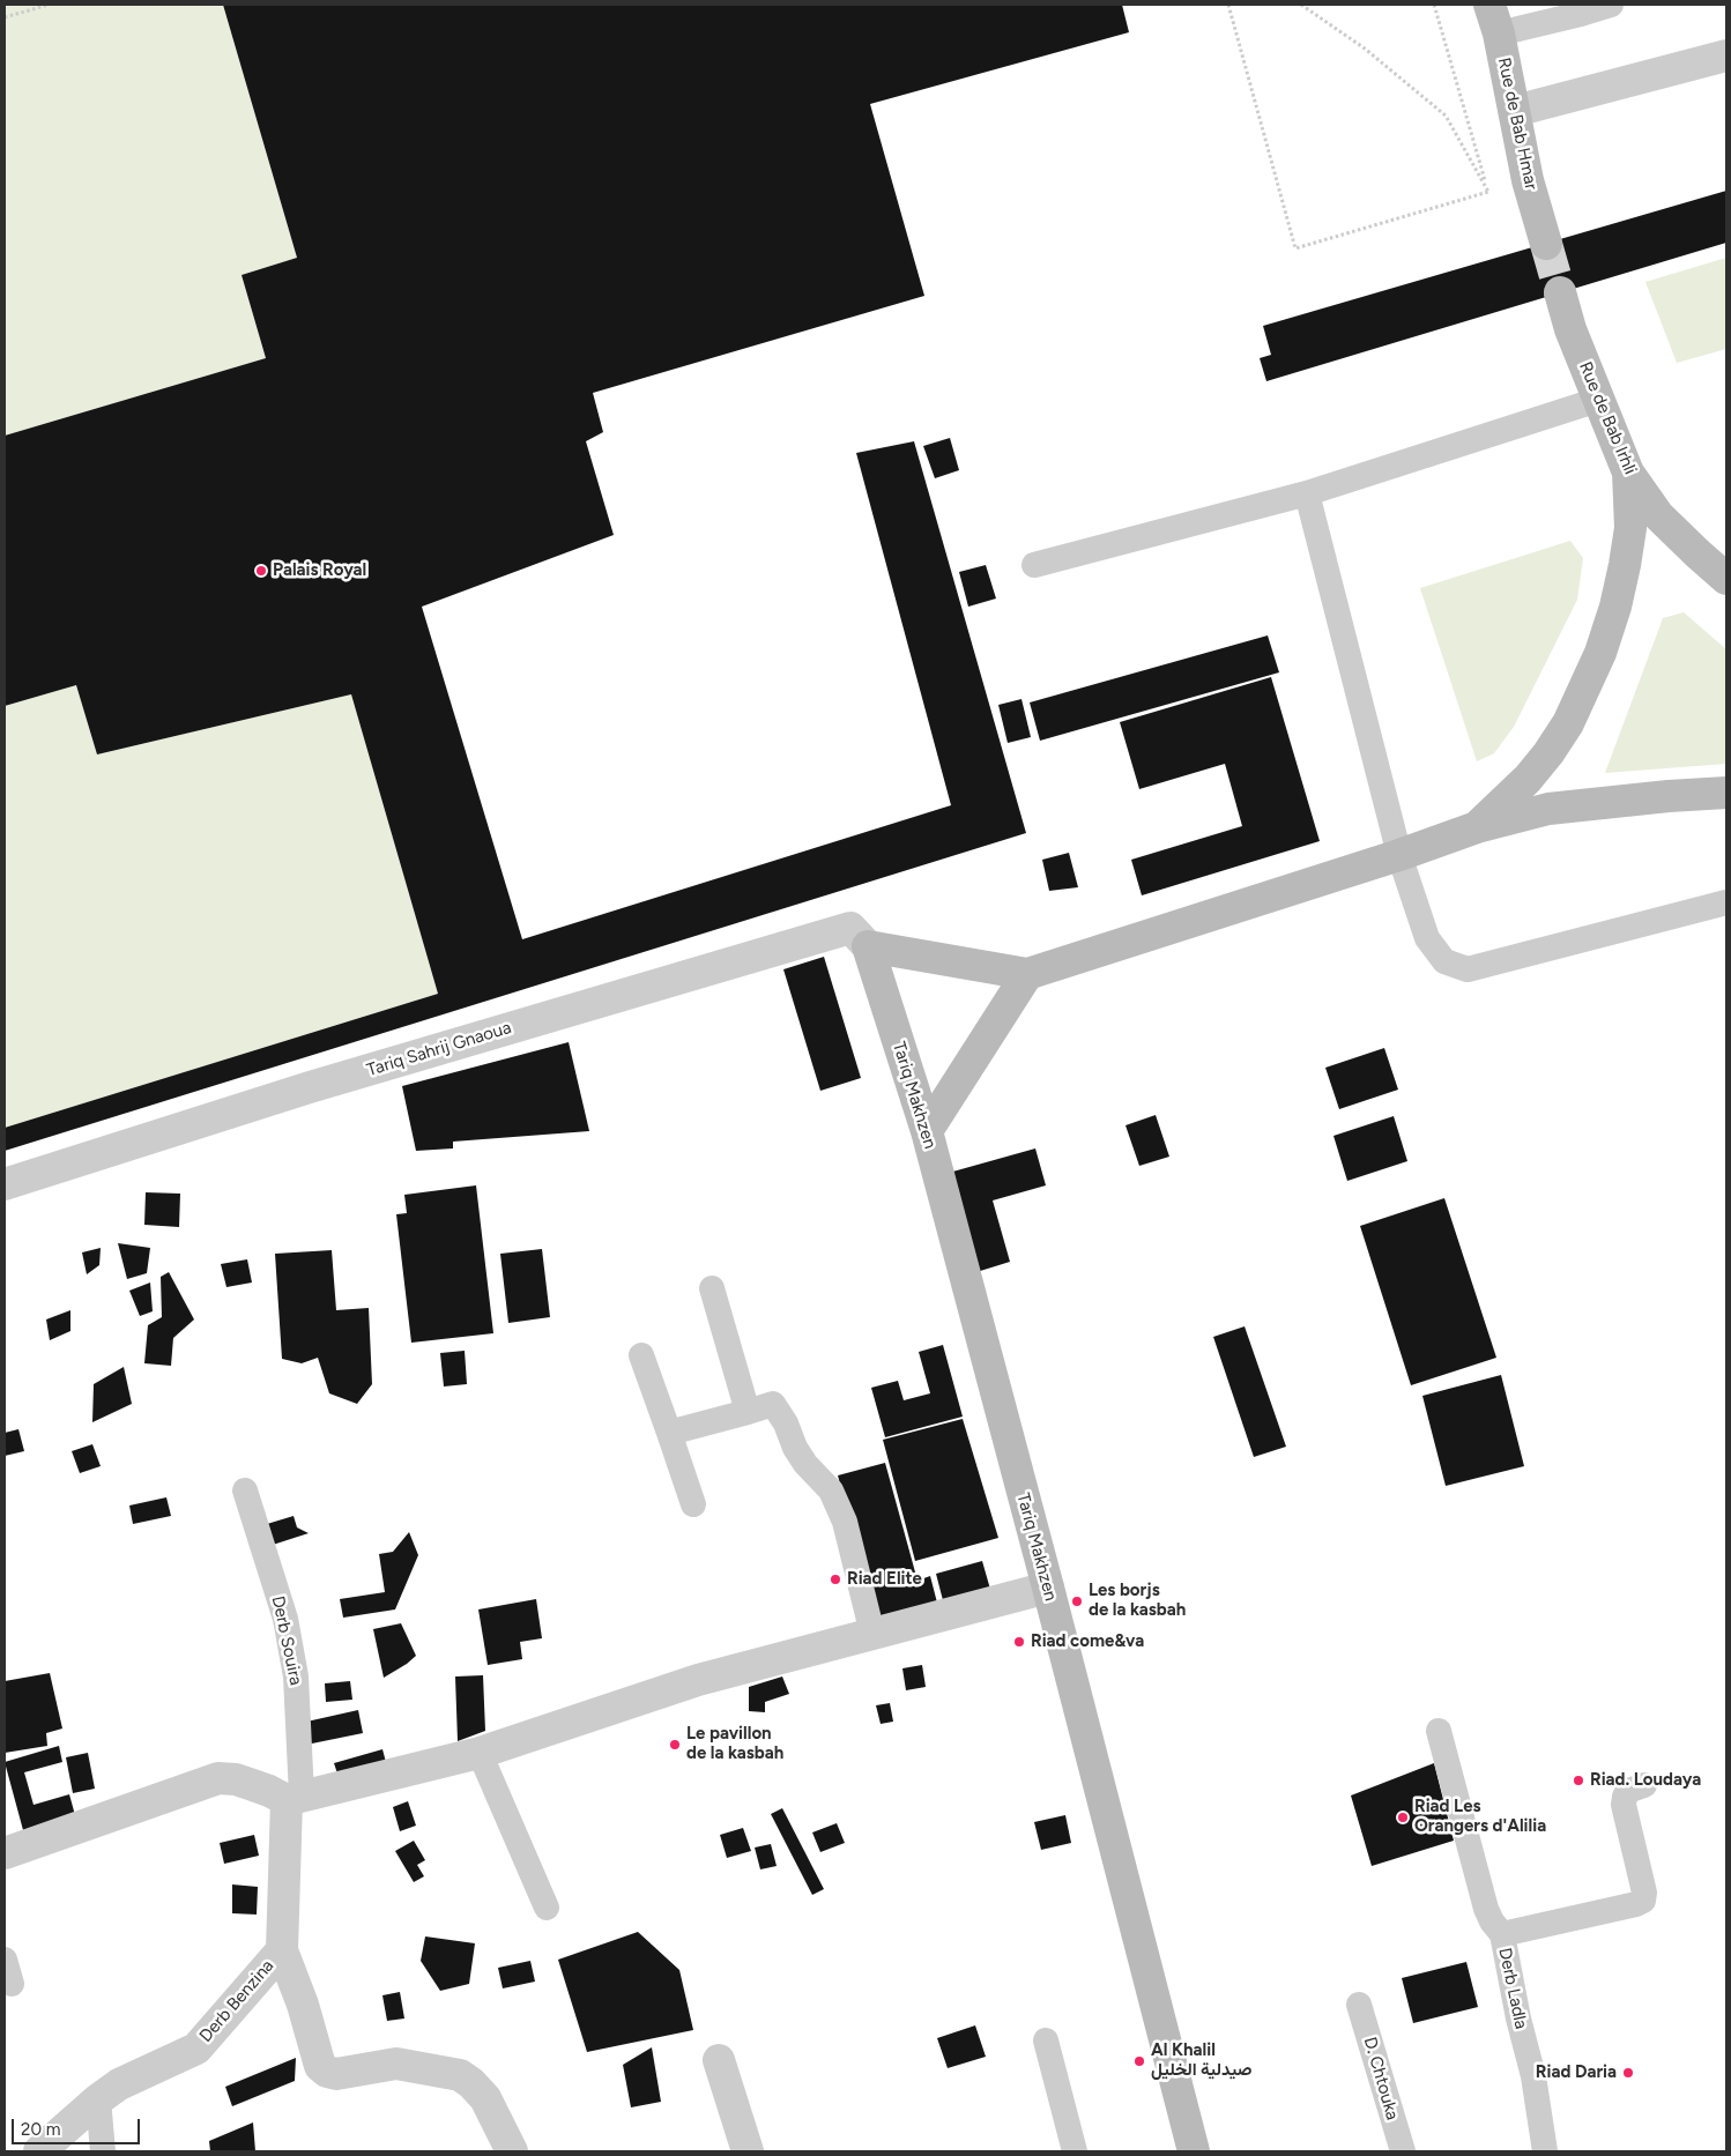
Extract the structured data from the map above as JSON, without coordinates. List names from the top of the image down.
{
  "streets": {
    "street": [
      "Rue de Bab Hmar",
      "Rue de Bab Irhli",
      "Tariq Sahrij Gnaoua",
      "Tariq Makhzen",
      "Derb Benzina"
    ],
    "lane": ["Derb Souira", "Derb Ladla", "D. Chtouka"]
  },
  "crossings": [
    ["Tariq Sahrij Gnaoua", "Tariq Makhzen"],
    ["Derb Souira", "Derb Benzina"]
  ],
  "places": [
    "Palais Royal",
    "Riad Elite",
    "Les borjs de la kasbah",
    "Riad come&va",
    "Le pavillon de la kasbah",
    "Riad. Loudaya",
    "Riad Les Orangers d'Alilia",
    "Al Khalil صيدلية الخليل",
    "Riad Daria"
  ],
  "scale_bar": "20 m"
}
